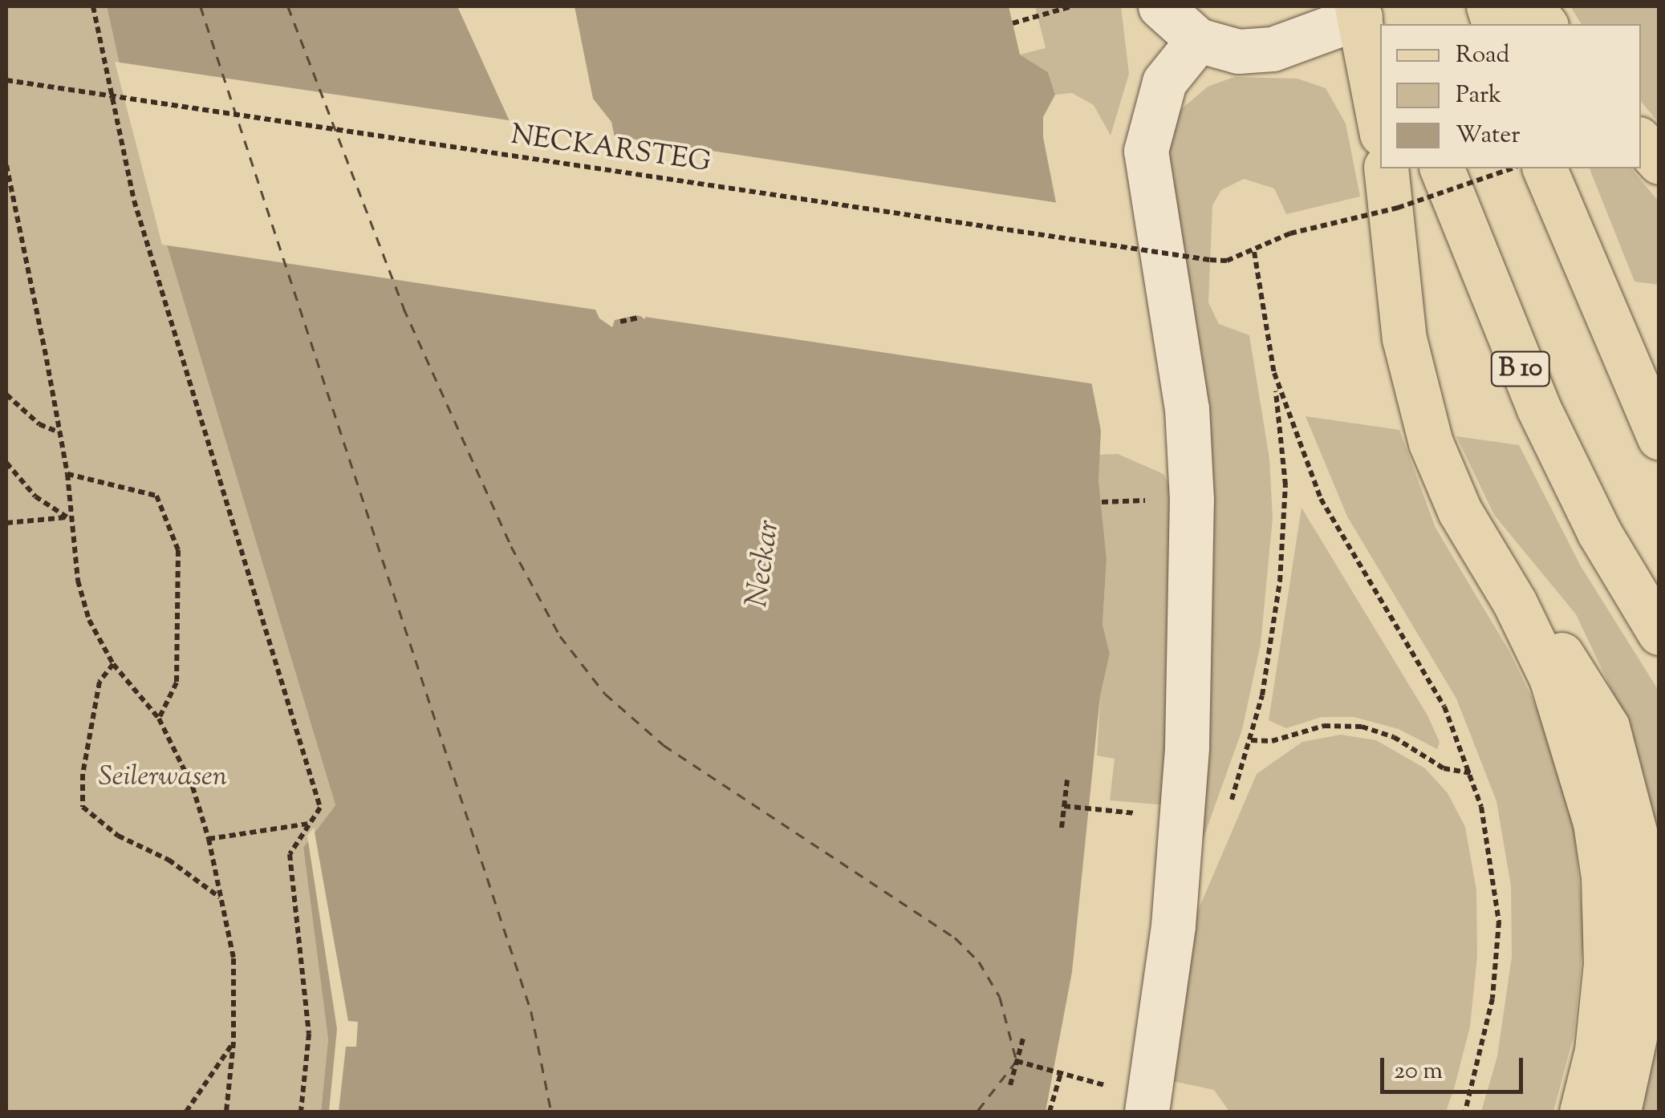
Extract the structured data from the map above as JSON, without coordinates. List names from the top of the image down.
{
  "streets": {
    "main road": ["B 10"],
    "path": ["NECKARSTEG"]
  },
  "water": ["Neckar"],
  "parks": ["Seilerwasen"],
  "legend": ["Road", "Park", "Water"],
  "scale_bar": "20 m"
}
